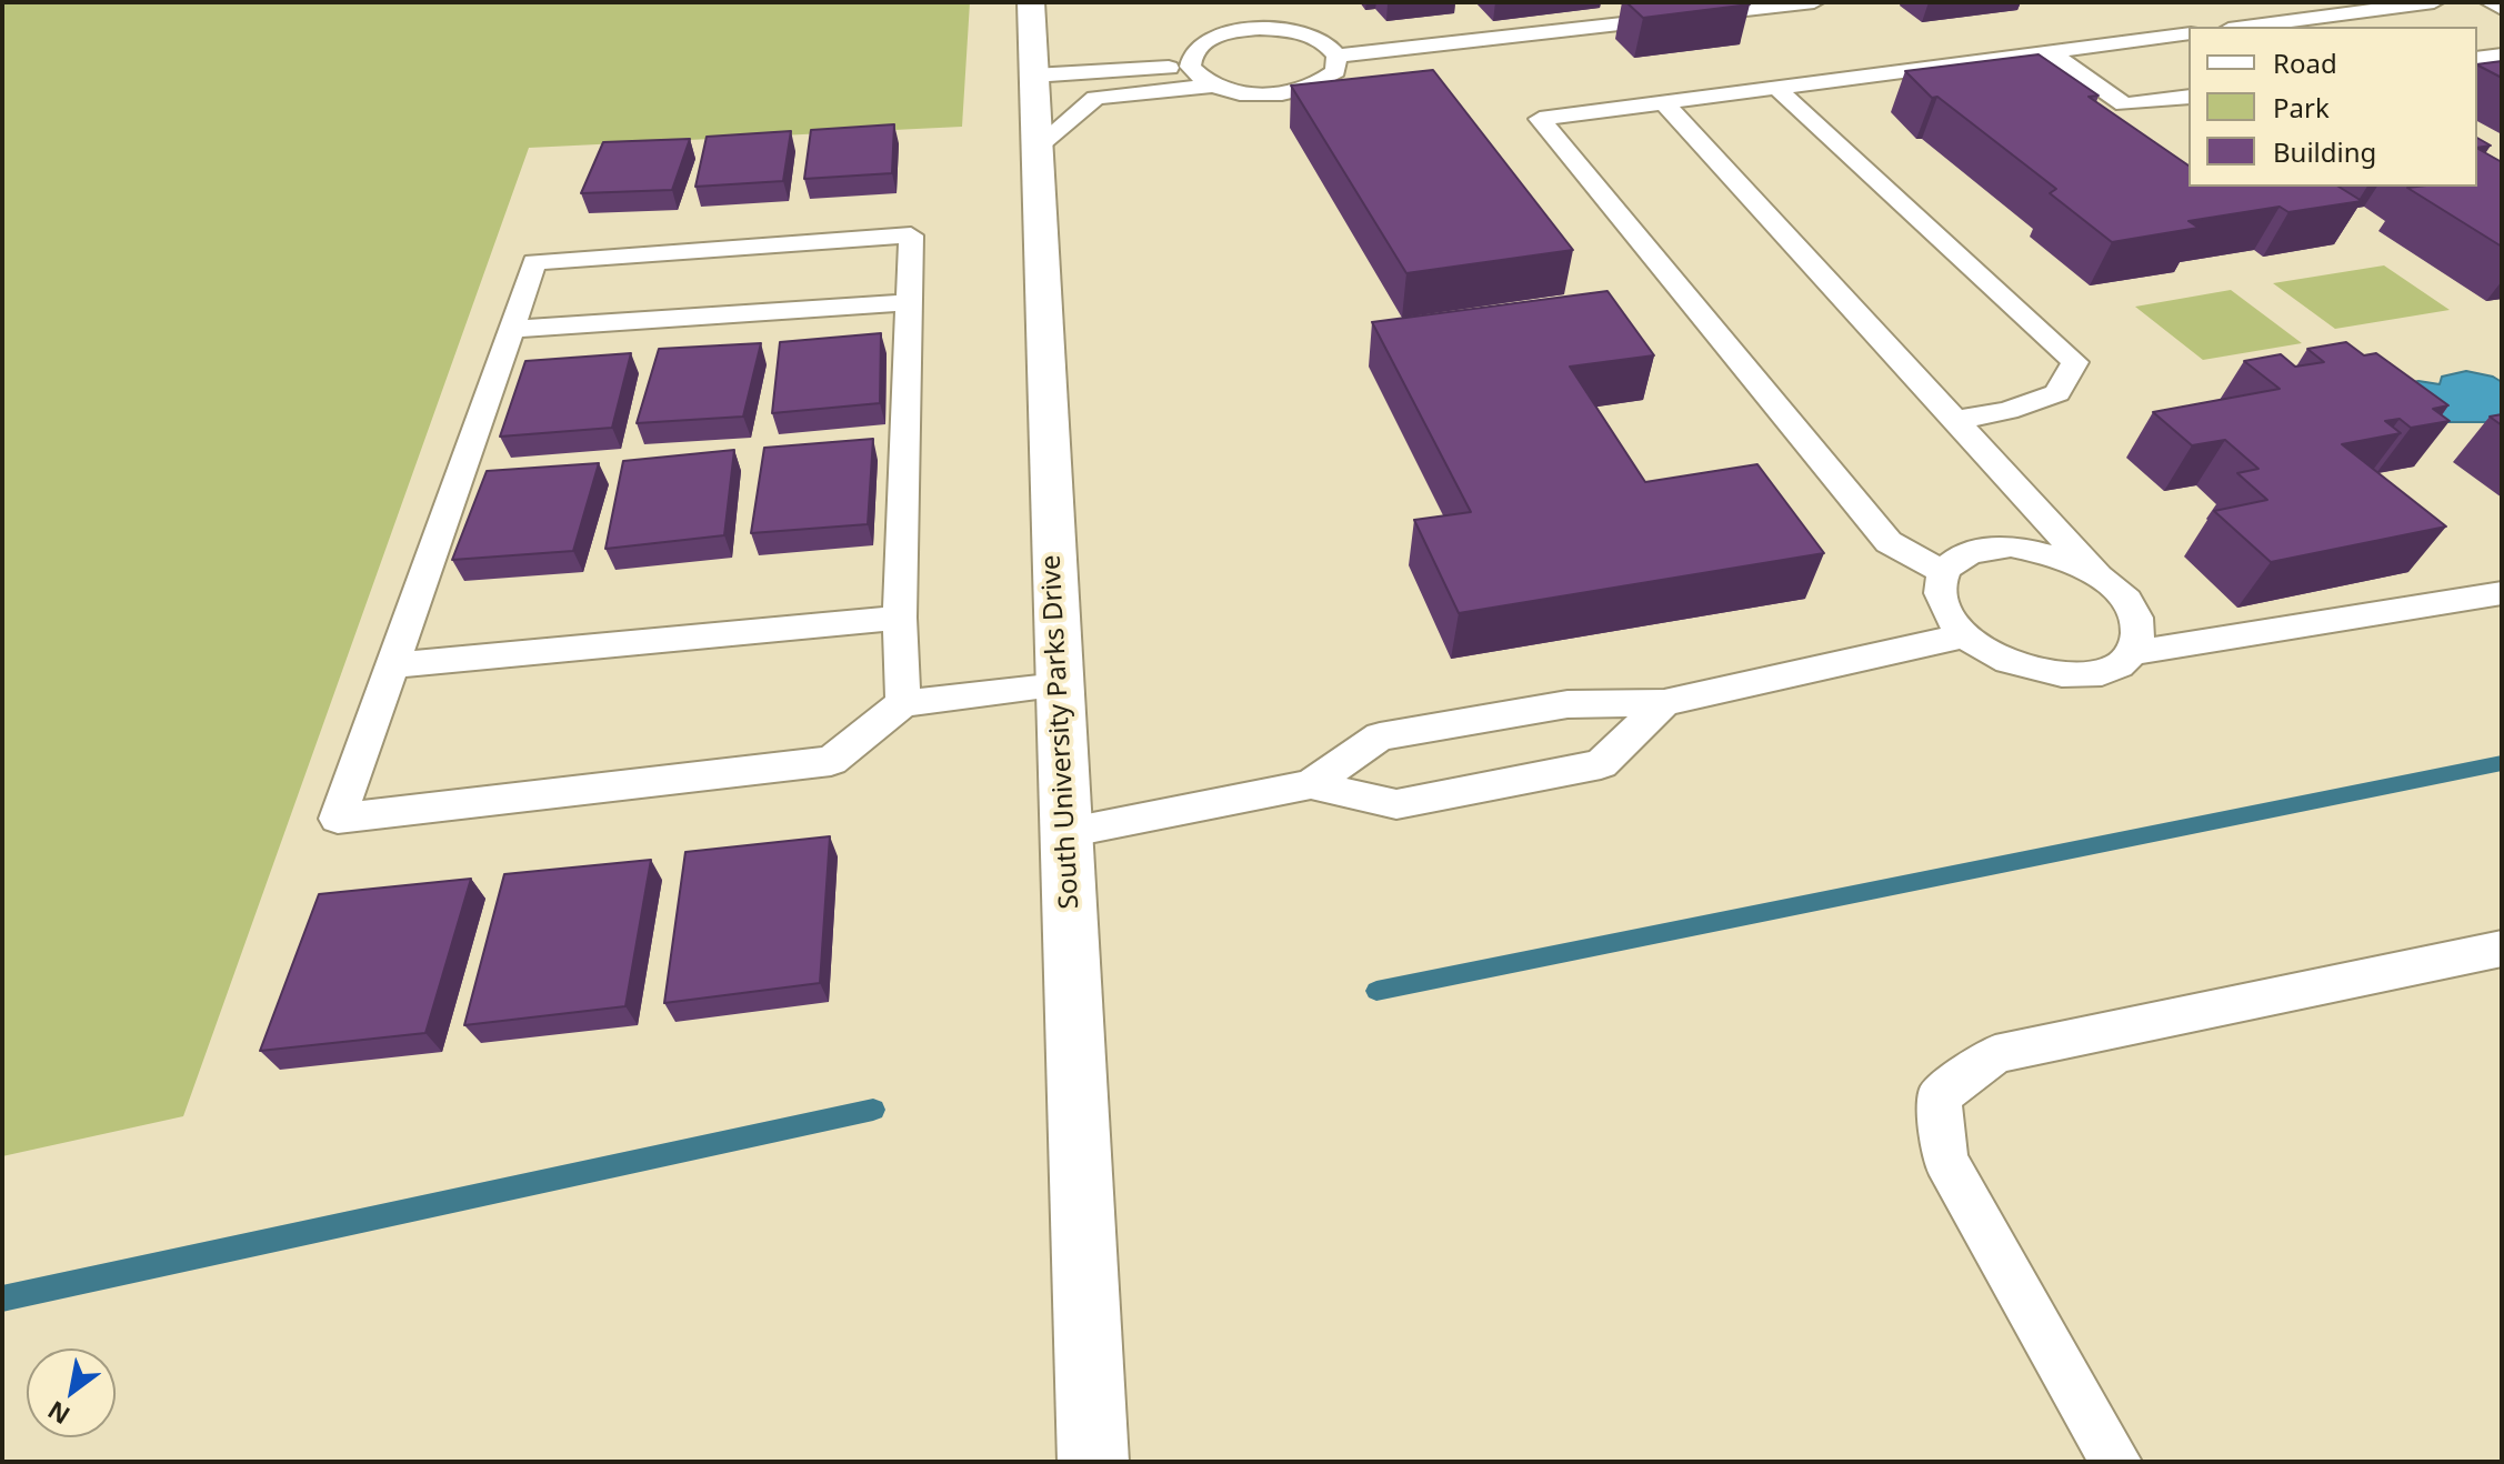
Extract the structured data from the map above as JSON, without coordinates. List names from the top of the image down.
{
  "streets": {
    "main road": ["South University Parks Drive"]
  },
  "legend": ["Road", "Park", "Building"],
  "north": "bottom left"
}
